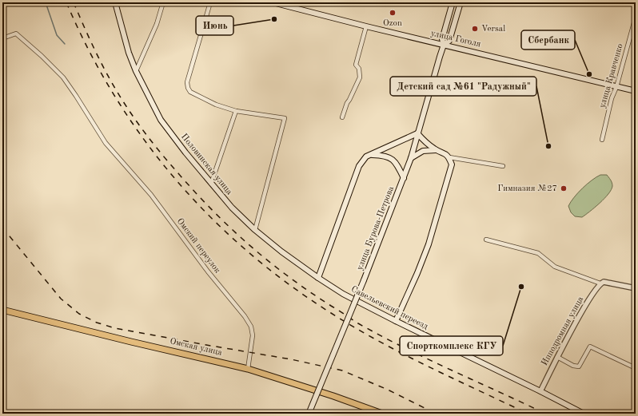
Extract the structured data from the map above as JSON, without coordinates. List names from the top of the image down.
{
  "streets": {
    "main road": [
      "улица Гоголя",
      "Половинская улица",
      "улица Бурова-Петрова",
      "Савельевский переезд",
      "Омская улица"
    ],
    "street": ["улица Кравченко", "Омский переулок", "Ипподромная улица"]
  },
  "crossings": [
    ["улица Гоголя", "улица Кравченко"],
    ["улица Гоголя", "улица Бурова-Петрова"],
    ["Половинская улица", "Савельевский переезд"],
    ["Омский переулок", "Омская улица"],
    ["Савельевский переезд", "Ипподромная улица"]
  ],
  "places": [
    "Ozon",
    "Июнь",
    "Versal",
    "Сбербанк",
    "Детский сад №61 \"Радужный\"",
    "Гимназия №27",
    "Спорткомплекс КГУ"
  ]
}
